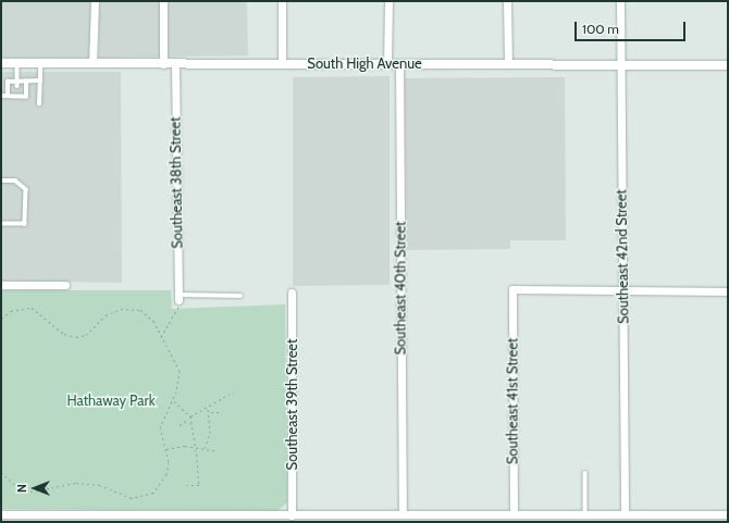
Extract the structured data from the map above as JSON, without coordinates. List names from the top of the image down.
{
  "streets": {
    "street": [
      "South High Avenue",
      "Southeast 38th Street",
      "Southeast 42nd Street",
      "Southeast 40th Street",
      "Southeast 41st Street",
      "Southeast 39th Street"
    ]
  },
  "crossings": [
    ["South High Avenue", "Southeast 38th Street"],
    ["South High Avenue", "Southeast 42nd Street"],
    ["South High Avenue", "Southeast 40th Street"],
    ["Southeast 42nd Street", "Southeast 41st Street"]
  ],
  "parks": ["Hathaway Park"],
  "scale_bar": "100 m",
  "north": "left"
}
